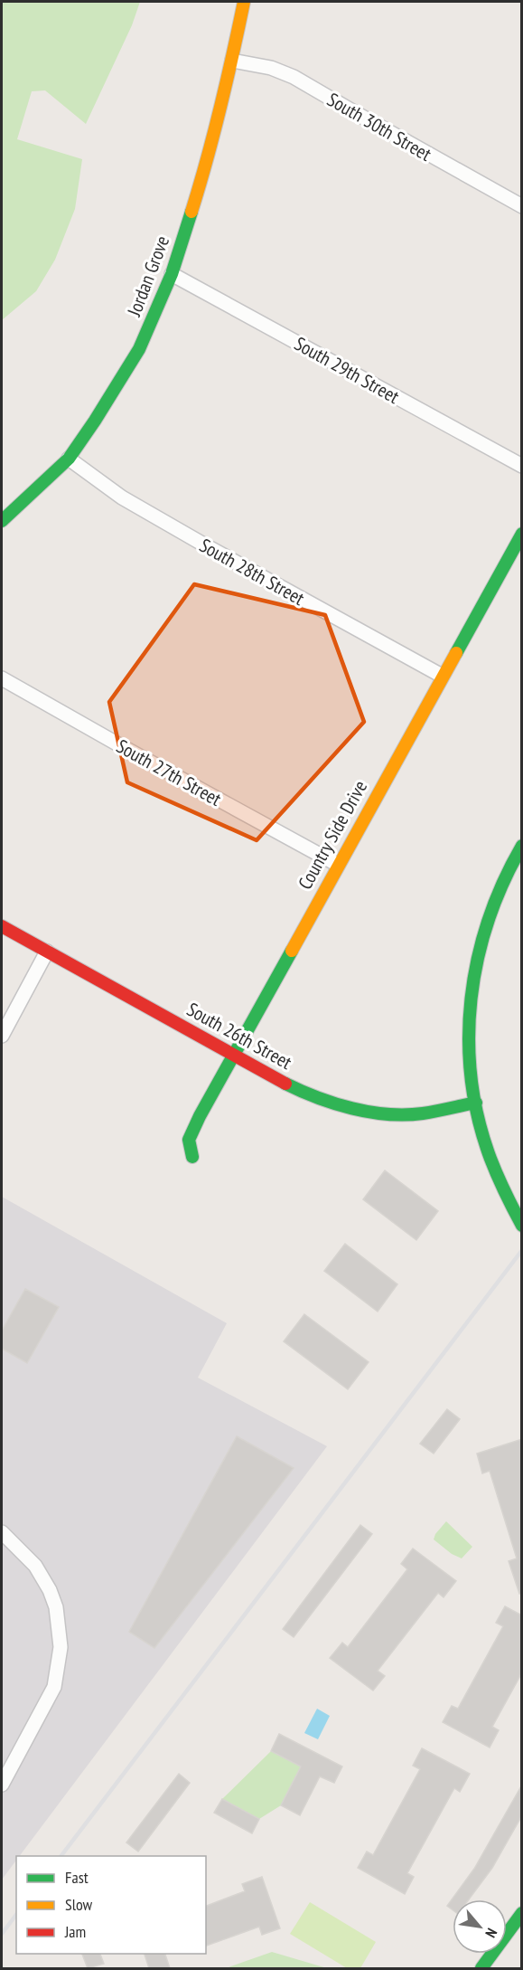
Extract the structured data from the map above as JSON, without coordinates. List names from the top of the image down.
{
  "streets": {
    "street": [
      "South 30th Street",
      "Jordan Grove",
      "South 29th Street",
      "South 28th Street",
      "South 27th Street",
      "Country Side Drive",
      "South 26th Street"
    ]
  },
  "crossings": [
    ["South 30th Street", "Jordan Grove"],
    ["Jordan Grove", "South 29th Street"],
    ["Jordan Grove", "South 28th Street"],
    ["South 28th Street", "Country Side Drive"],
    ["South 27th Street", "Country Side Drive"],
    ["Country Side Drive", "South 26th Street"]
  ],
  "legend": ["Fast", "Slow", "Jam"],
  "north": "bottom right"
}
